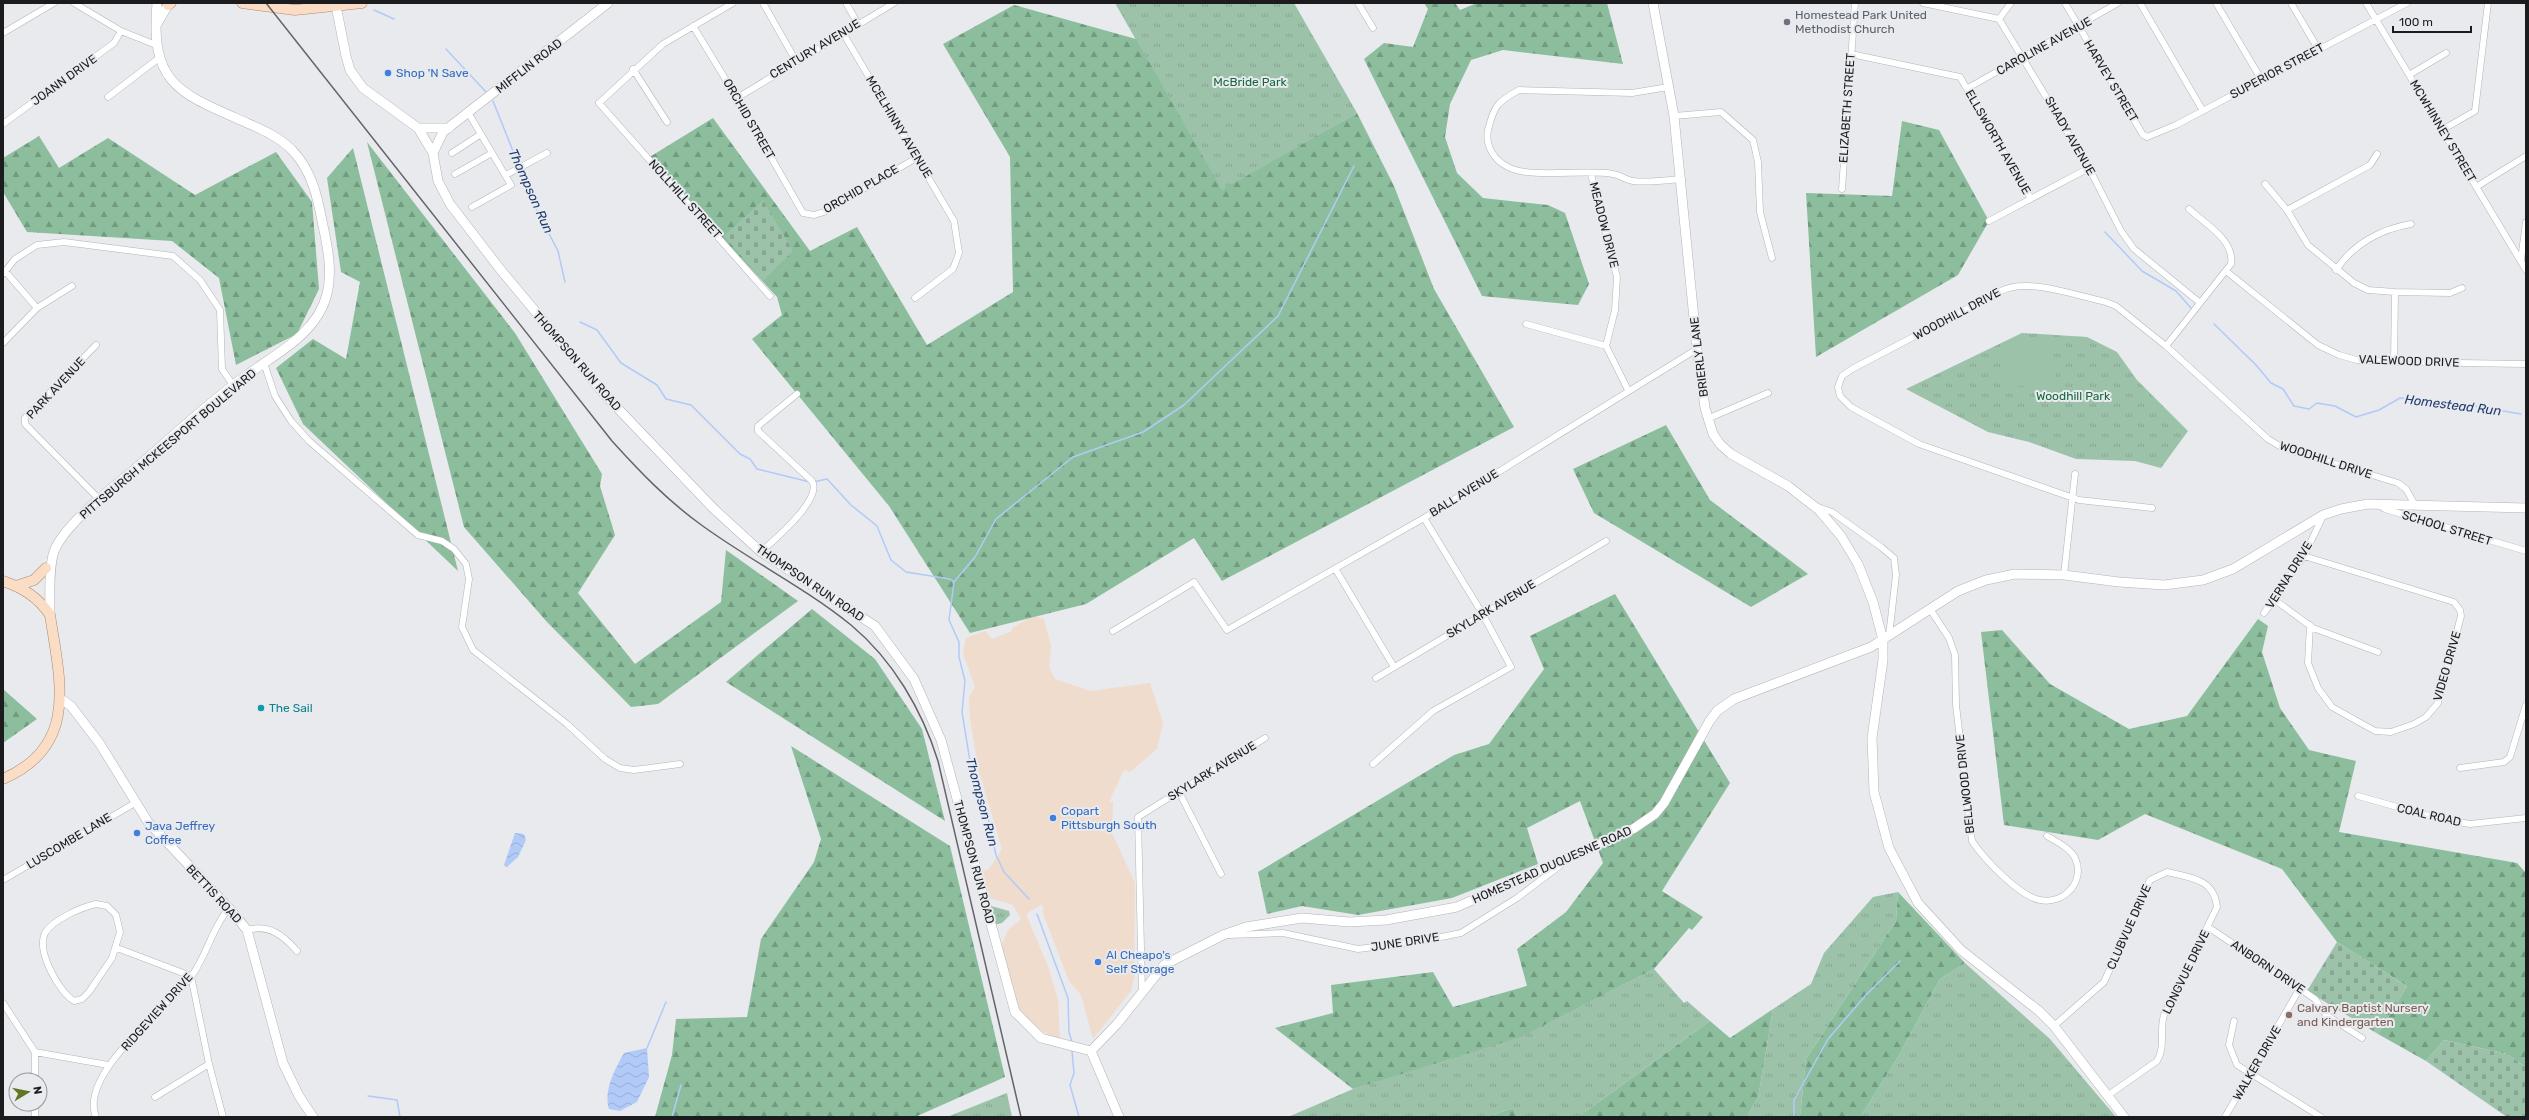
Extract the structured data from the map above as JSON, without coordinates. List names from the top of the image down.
{
  "streets": {
    "main road": ["PITTSBURGH MCKEESPORT BOULEVARD"],
    "street": [
      "CAROLINE AVENUE",
      "CENTURY AVENUE",
      "MIFFLIN ROAD",
      "SUPERIOR STREET",
      "JOANN DRIVE",
      "HARVEY STREET",
      "ELIZABETH STREET",
      "ORCHID STREET",
      "MCELHINNY AVENUE",
      "MCWHINNEY STREET",
      "SHADY AVENUE",
      "ELLSWORTH AVENUE",
      "ORCHID PLACE",
      "NOLLHILL STREET",
      "MEADOW DRIVE",
      "WOODHILL DRIVE",
      "BRIERLY LANE",
      "THOMPSON RUN ROAD",
      "VALEWOOD DRIVE",
      "PARK AVENUE",
      "BALL AVENUE",
      "SCHOOL STREET",
      "VERNA DRIVE",
      "SKYLARK AVENUE",
      "VIDEO DRIVE",
      "BELLWOOD DRIVE",
      "COAL ROAD",
      "LUSCOMBE LANE",
      "HOMESTEAD DUQUESNE ROAD",
      "BETTIS ROAD",
      "CLUBVUE DRIVE",
      "JUNE DRIVE",
      "ANBORN DRIVE",
      "LONGVUE DRIVE",
      "RIDGEVIEW DRIVE",
      "WALKER DRIVE"
    ]
  },
  "crossings": [
    ["CAROLINE AVENUE", "HARVEY STREET"],
    ["CAROLINE AVENUE", "SHADY AVENUE"],
    ["CAROLINE AVENUE", "ELLSWORTH AVENUE"],
    ["CENTURY AVENUE", "ORCHID STREET"],
    ["CENTURY AVENUE", "MCELHINNY AVENUE"],
    ["SUPERIOR STREET", "HARVEY STREET"],
    ["SUPERIOR STREET", "MCWHINNEY STREET"],
    ["ELIZABETH STREET", "ELLSWORTH AVENUE"],
    ["ORCHID STREET", "ORCHID PLACE"],
    ["MCELHINNY AVENUE", "ORCHID PLACE"],
    ["WOODHILL DRIVE", "HOMESTEAD DUQUESNE ROAD"],
    ["BRIERLY LANE", "BALL AVENUE"],
    ["BRIERLY LANE", "HOMESTEAD DUQUESNE ROAD"],
    ["BRIERLY LANE", "CLUBVUE DRIVE"],
    ["BRIERLY LANE", "LONGVUE DRIVE"],
    ["THOMPSON RUN ROAD", "HOMESTEAD DUQUESNE ROAD"],
    ["PARK AVENUE", "PITTSBURGH MCKEESPORT BOULEVARD"],
    ["PITTSBURGH MCKEESPORT BOULEVARD", "BETTIS ROAD"],
    ["SCHOOL STREET", "HOMESTEAD DUQUESNE ROAD"],
    ["VERNA DRIVE", "VIDEO DRIVE"],
    ["VERNA DRIVE", "HOMESTEAD DUQUESNE ROAD"],
    ["SKYLARK AVENUE", "HOMESTEAD DUQUESNE ROAD"],
    ["BELLWOOD DRIVE", "HOMESTEAD DUQUESNE ROAD"],
    ["LUSCOMBE LANE", "BETTIS ROAD"],
    ["HOMESTEAD DUQUESNE ROAD", "JUNE DRIVE"],
    ["BETTIS ROAD", "RIDGEVIEW DRIVE"],
    ["CLUBVUE DRIVE", "LONGVUE DRIVE"],
    ["ANBORN DRIVE", "LONGVUE DRIVE"],
    ["ANBORN DRIVE", "WALKER DRIVE"]
  ],
  "water": ["Thompson Run", "Homestead Run"],
  "parks": ["McBride Park", "Woodhill Park"],
  "places": [
    "Homestead Park United Methodist Church",
    "Shop 'N Save",
    "The Sail",
    "Copart Pittsburgh South",
    "Java Jeffrey Coffee",
    "Al Cheapo's Self Storage",
    "Calvary Baptist Nursery and Kindergarten"
  ],
  "scale_bar": "100 m",
  "north": "right"
}
